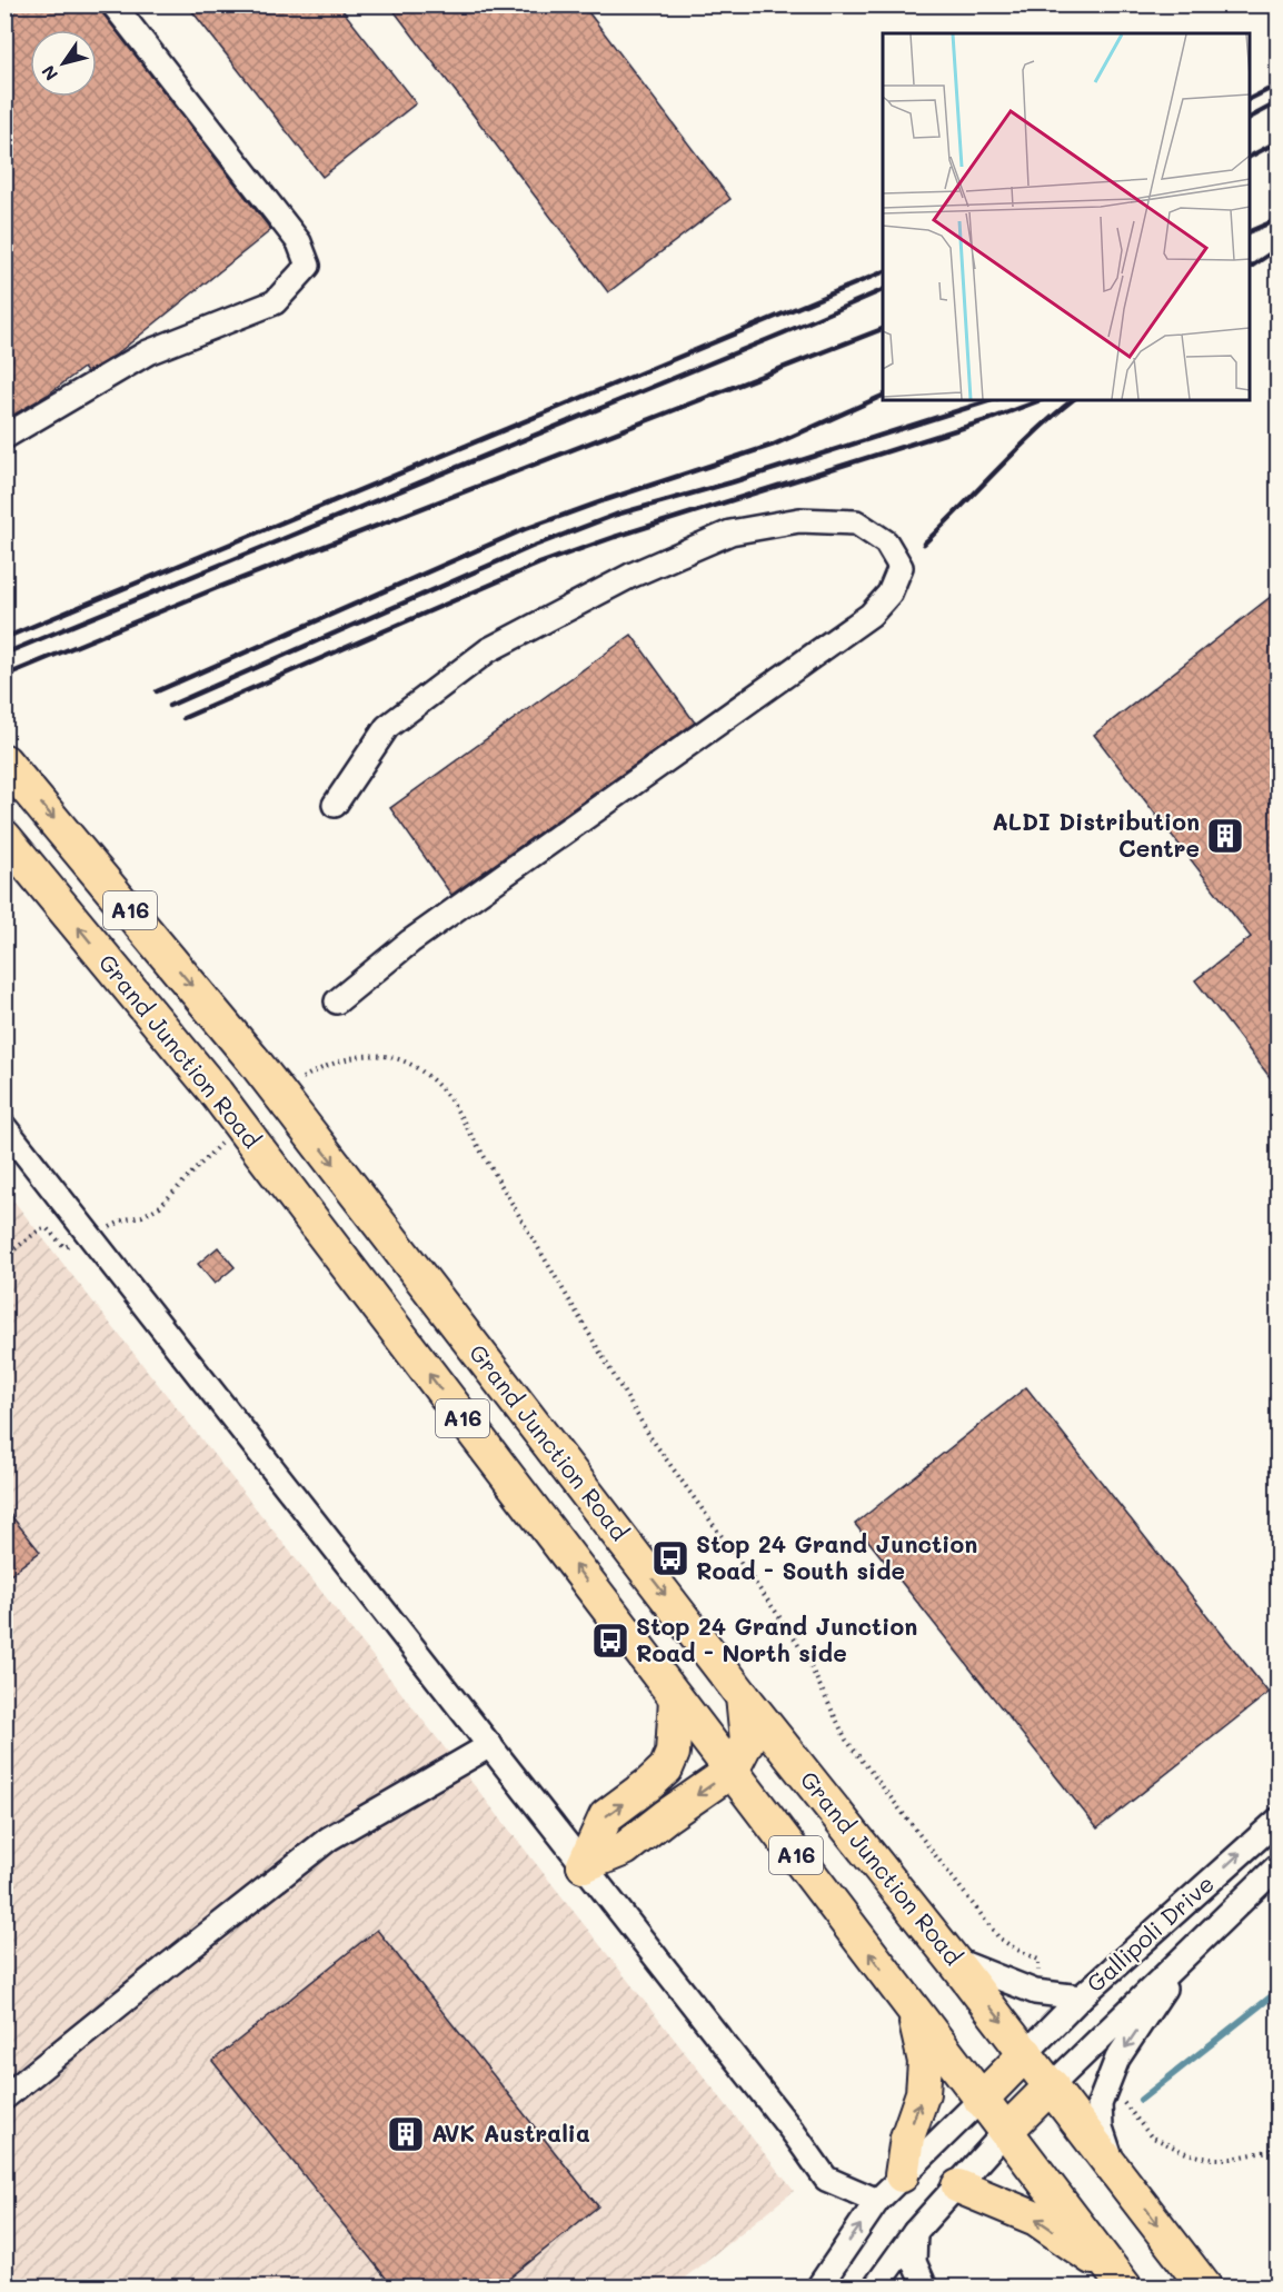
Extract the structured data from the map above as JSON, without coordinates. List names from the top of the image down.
{
  "streets": {
    "highway": ["A16", "Grand Junction Road"],
    "street": ["Gallipoli Drive"]
  },
  "crossings": [
    ["Grand Junction Road", "Gallipoli Drive"]
  ],
  "places": {
    "building": ["ALDI Distribution Centre", "AVK Australia"],
    "bus stop": ["Stop 24 Grand Junction Road - South side", "Stop 24 Grand Junction Road - North side"]
  },
  "north": "bottom left"
}
